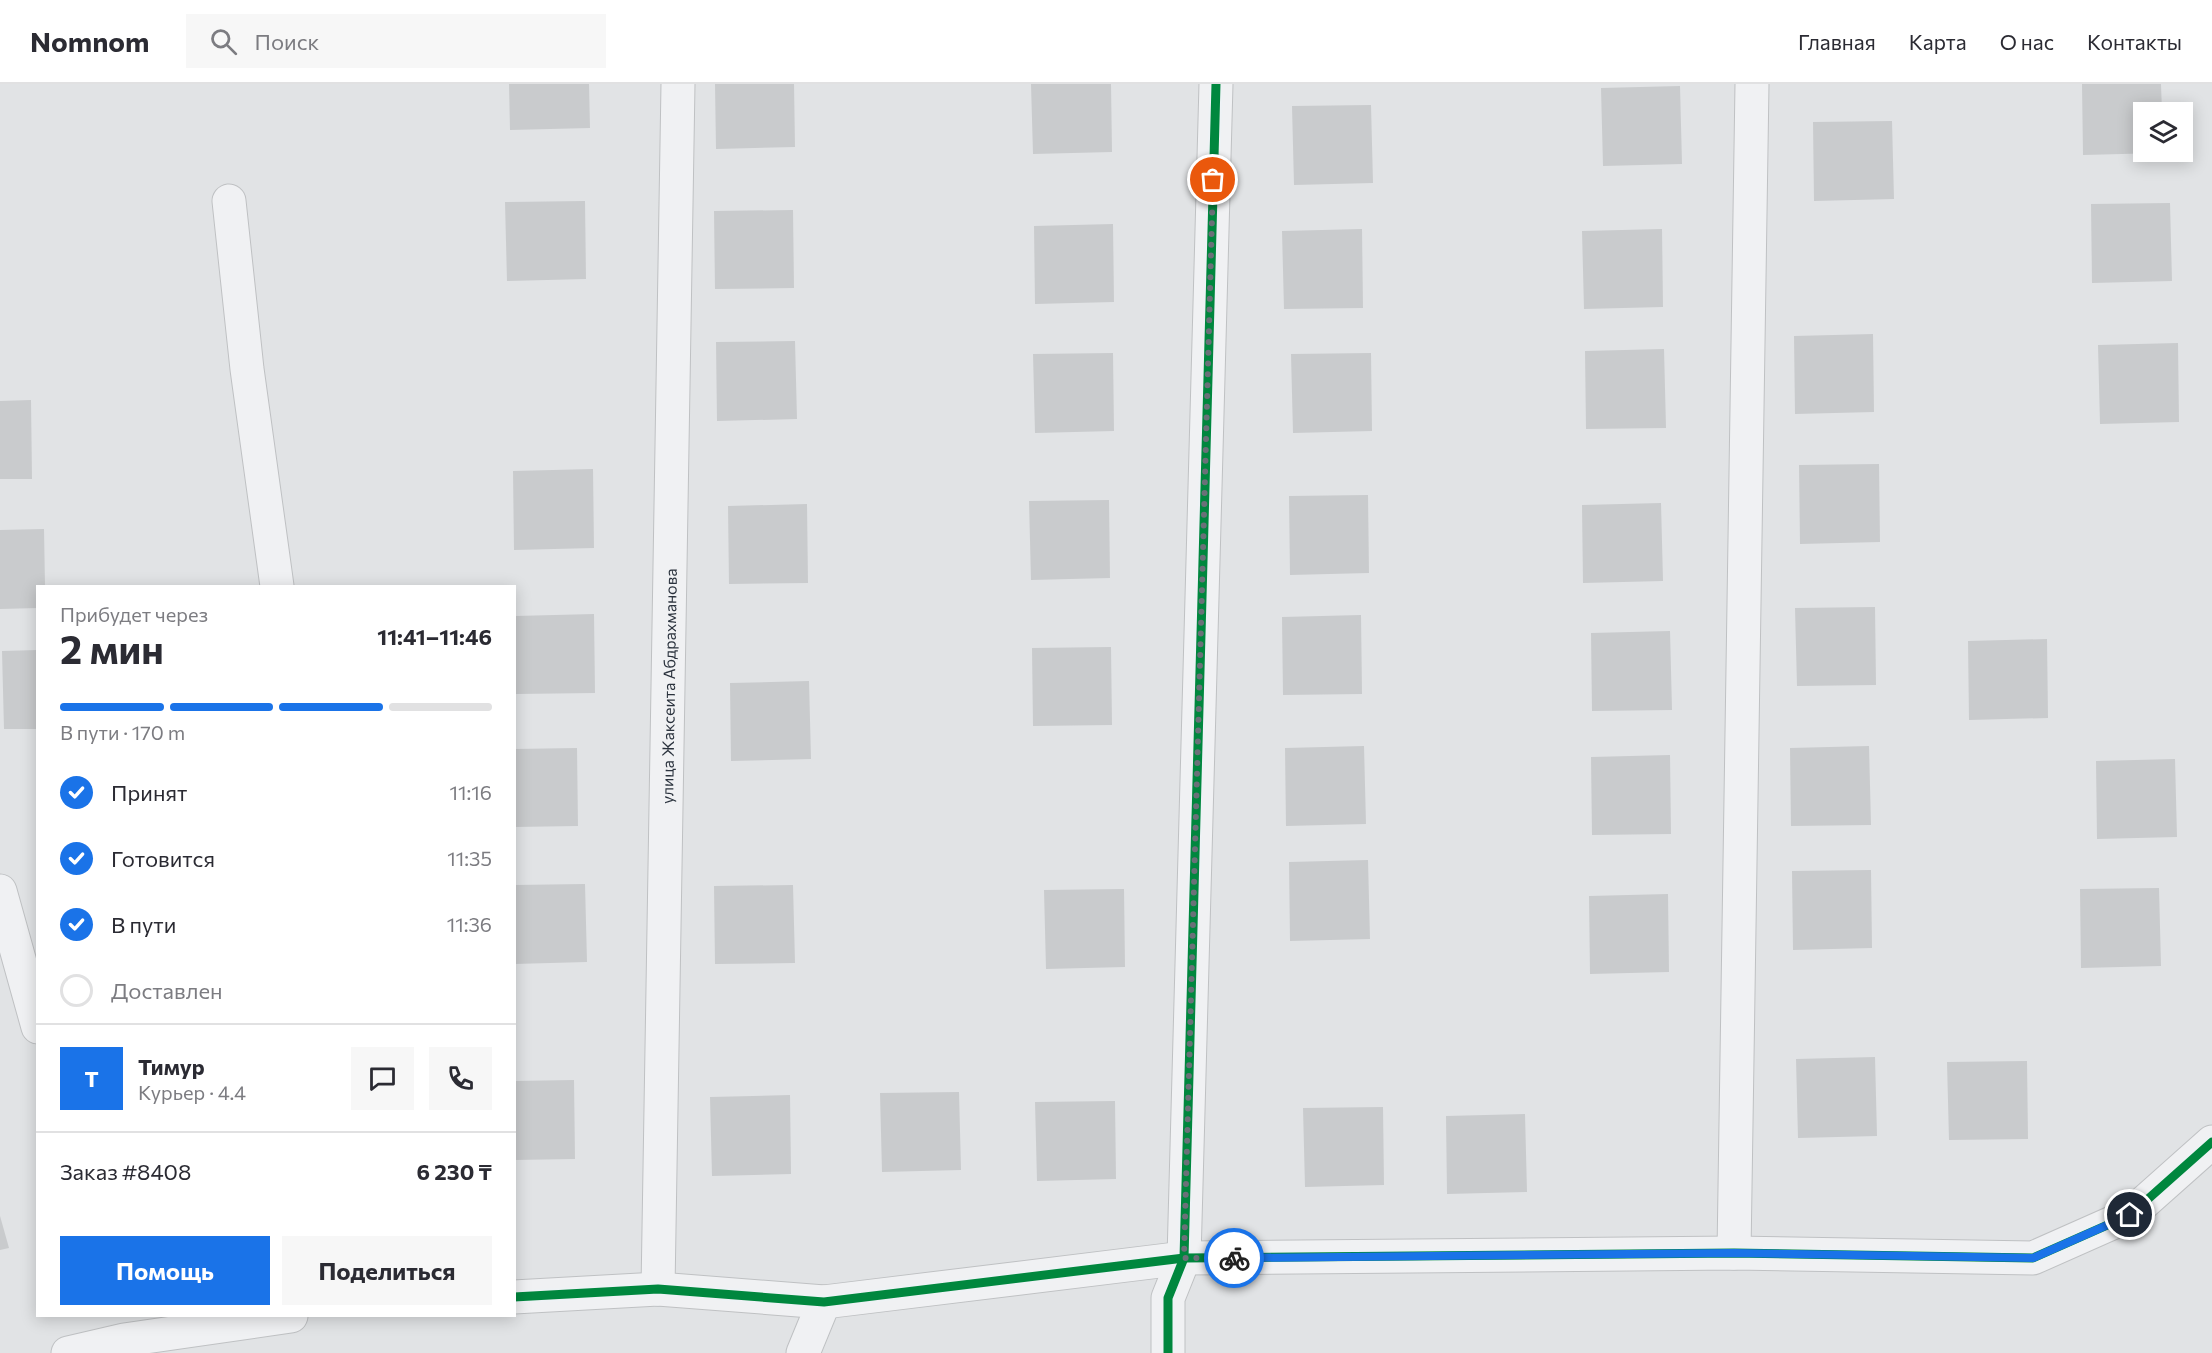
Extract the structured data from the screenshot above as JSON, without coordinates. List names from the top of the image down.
{
  "streets": {
    "street": ["улица Жаксеита Абдрахманова"]
  },
  "page": {
    "header": "Nomnom",
    "search": "Поиск",
    "nav": [
      "Главная",
      "Карта",
      "О нас",
      "Контакты"
    ],
    "heading": ["2 мин", "Прибудет через", "11:41–11:46"],
    "panel": [
      "Тимур",
      "Курьер · 4.4",
      "Заказ #8408",
      "6 230 ₸"
    ],
    "bar": "В пути · 170 m",
    "list": [
      ["Принят", "11:16"],
      ["Готовится", "11:35"],
      ["В пути", "11:36"],
      "Доставлен"
    ],
    "round": "Т",
    "buttons": ["Помощь", "Поделиться"]
  }
}
